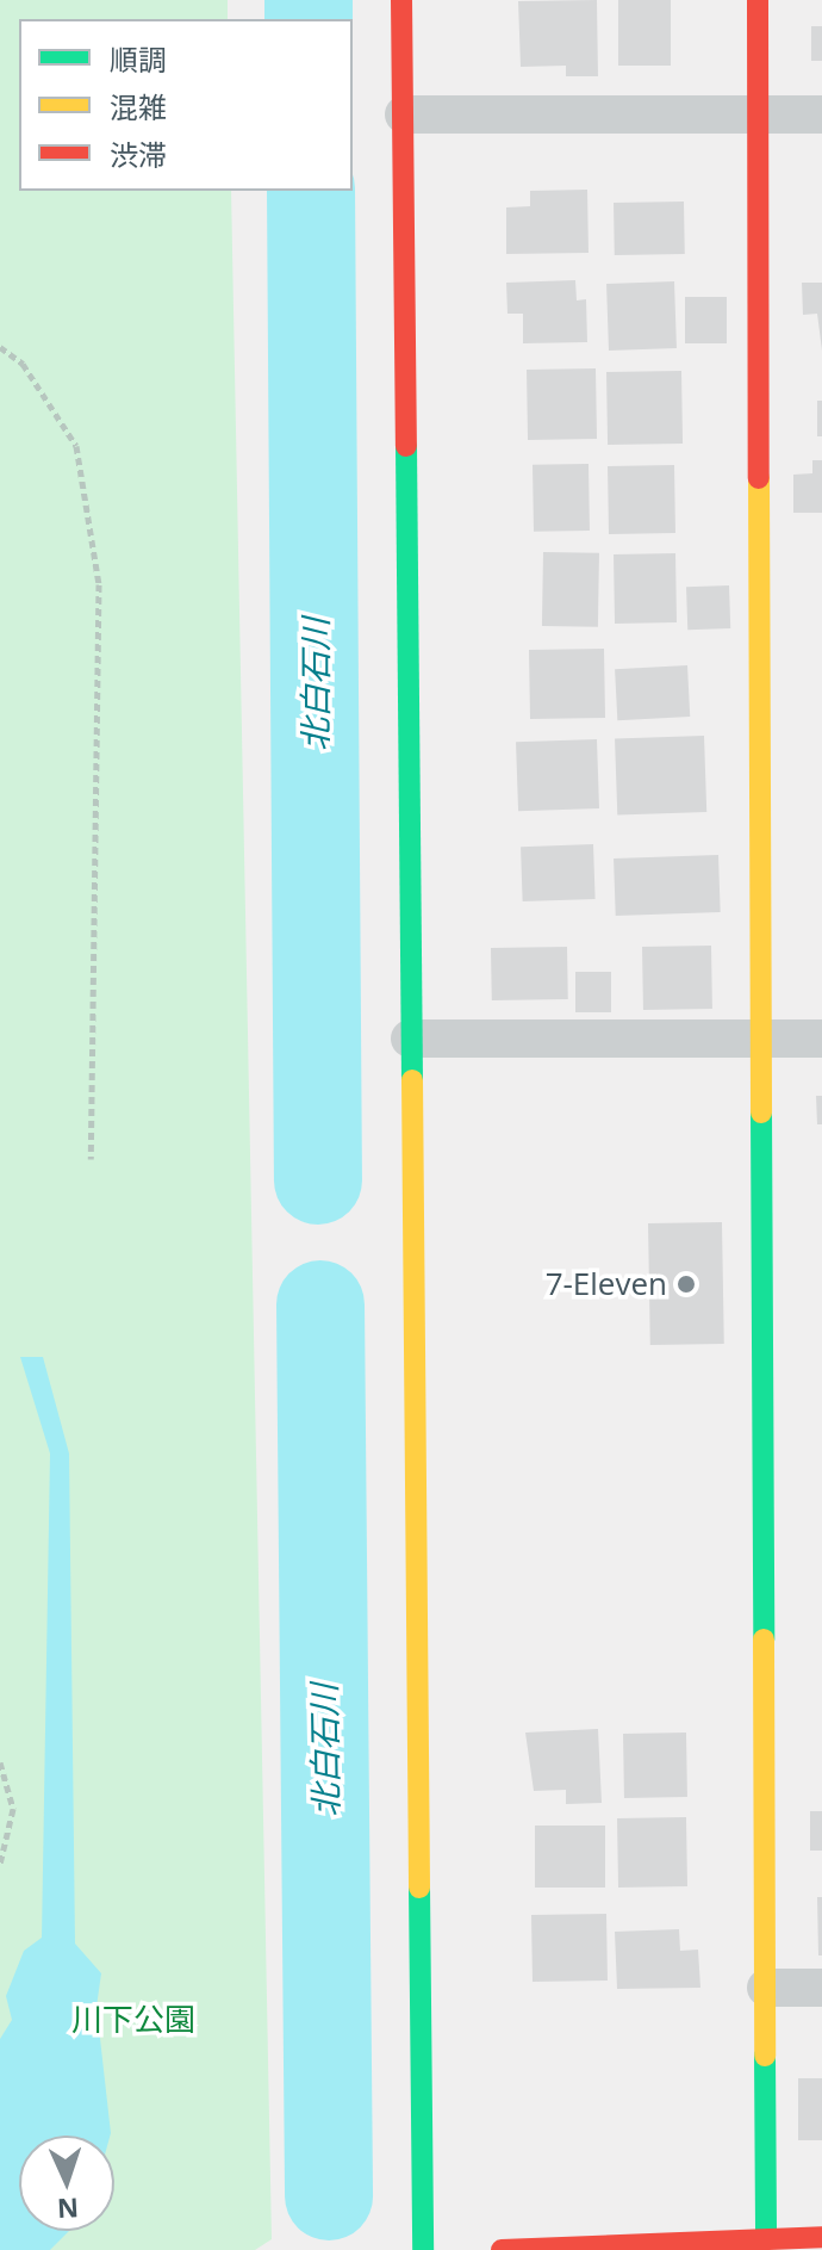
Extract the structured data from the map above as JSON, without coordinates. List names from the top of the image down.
{
  "water": ["北白石川"],
  "parks": ["川下公園"],
  "places": ["7-Eleven"],
  "legend": ["順調", "混雑", "渋滞"],
  "north": "bottom"
}
